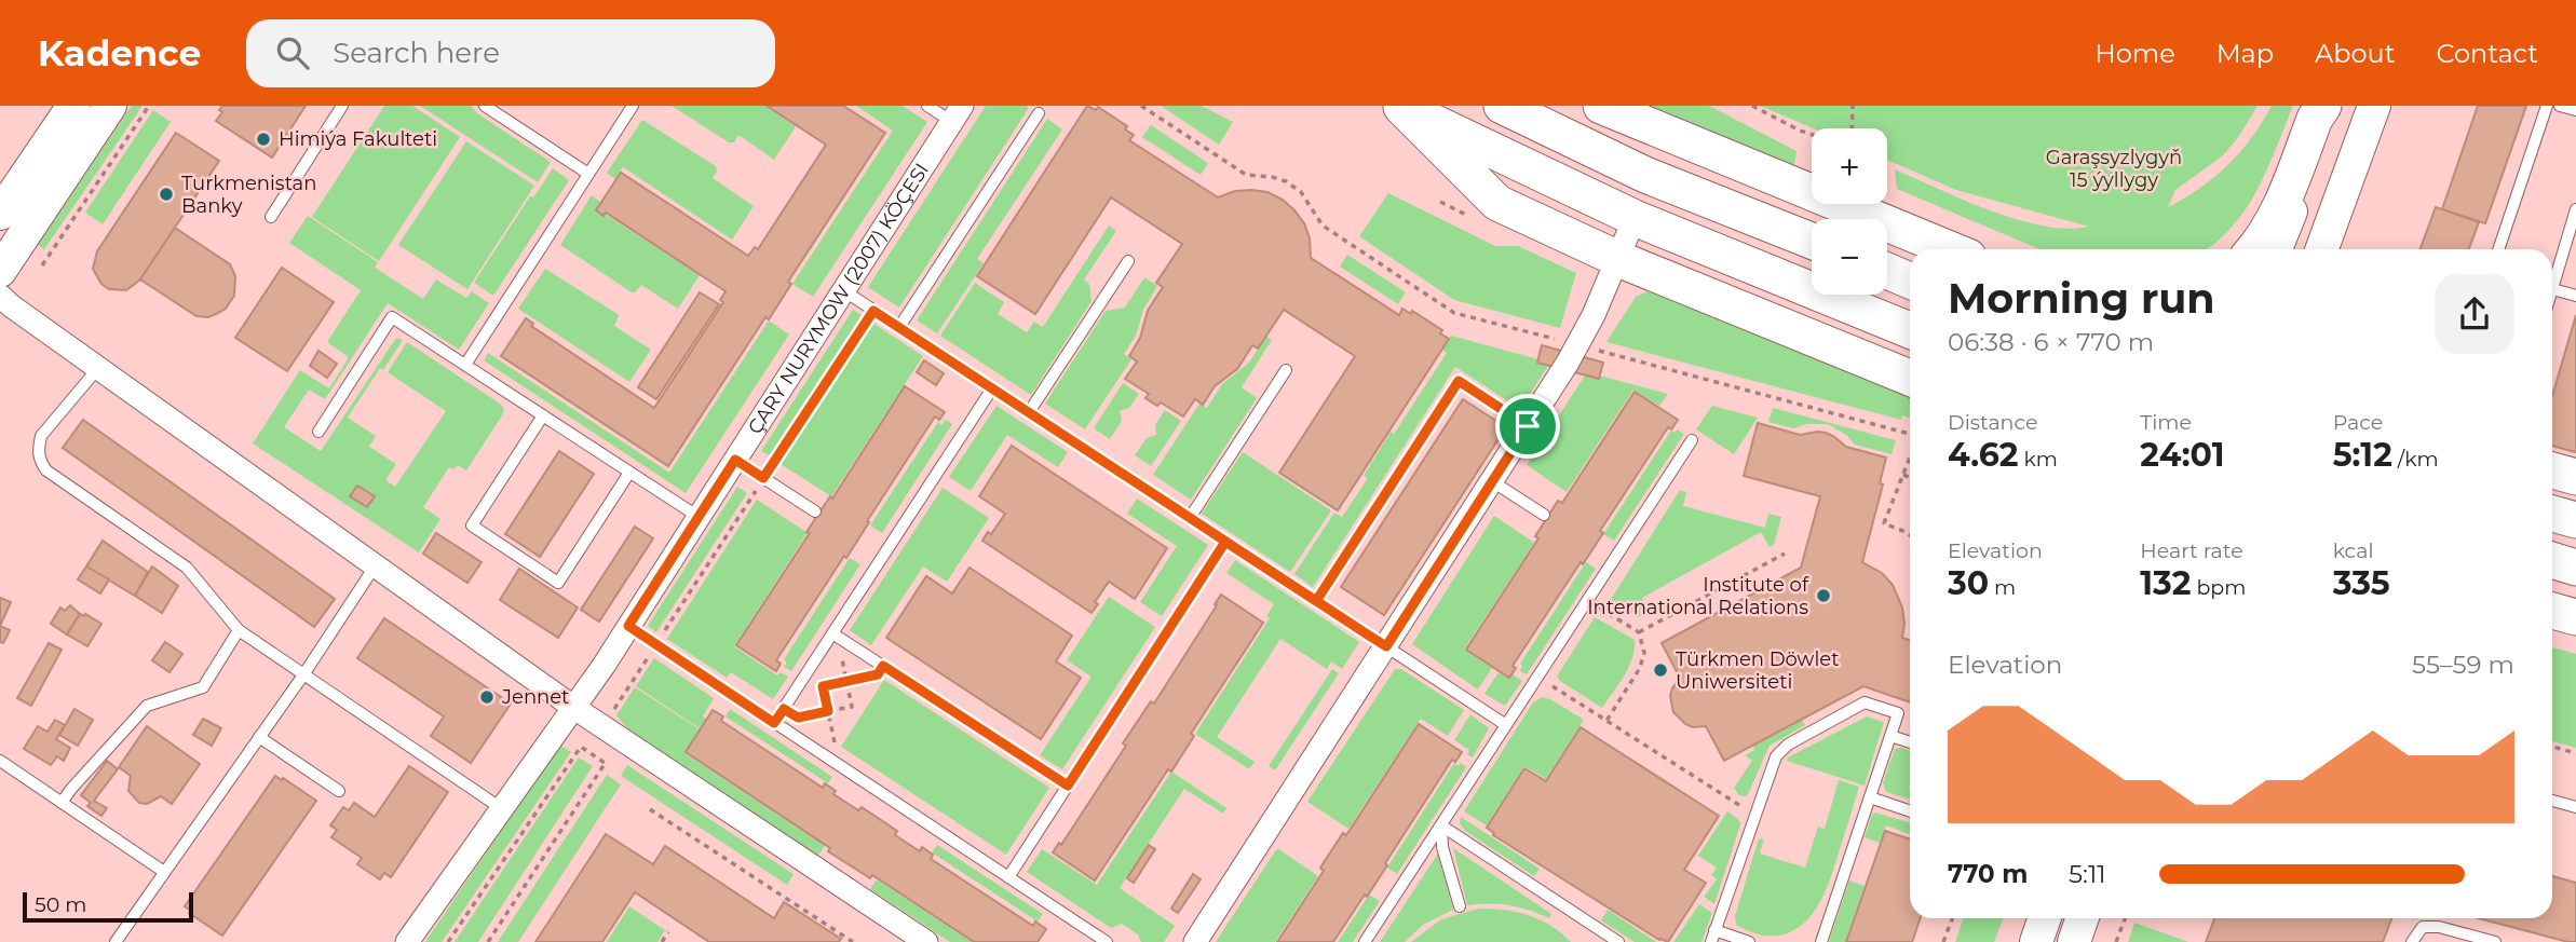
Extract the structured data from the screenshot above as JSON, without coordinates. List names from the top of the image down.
{
  "streets": {
    "street": ["ÇARY NURYMOW (2007) KÖÇESI"]
  },
  "parks": ["Garaşsyzlygyň 15 ýyllygy"],
  "places": [
    "Himiýa Fakulteti",
    "Turkmenistan Banky",
    "Institute of International Relations",
    "Türkmen Döwlet Uniwersiteti",
    "Jennet"
  ],
  "scale_bar": "50 m",
  "page": {
    "header": "Kadence",
    "search": "Search here",
    "nav": [
      "Home",
      "Map",
      "About",
      "Contact"
    ],
    "map_buttons": ["+", "−"],
    "heading": ["Morning run", "06:38 · 6 × 770 m"],
    "stats": [
      ["Distance", "4.62 km"],
      ["Time", "24:01"],
      ["Pace", "5:12 /km"],
      ["Elevation", "30 m"],
      ["Heart rate", "132 bpm"],
      ["kcal", "335"]
    ],
    "chart": ["Elevation", "55–59 m"],
    "list": [
      {
        "name": "770 m",
        "note": "5:11"
      }
    ],
    "scale": "50 m"
  }
}
